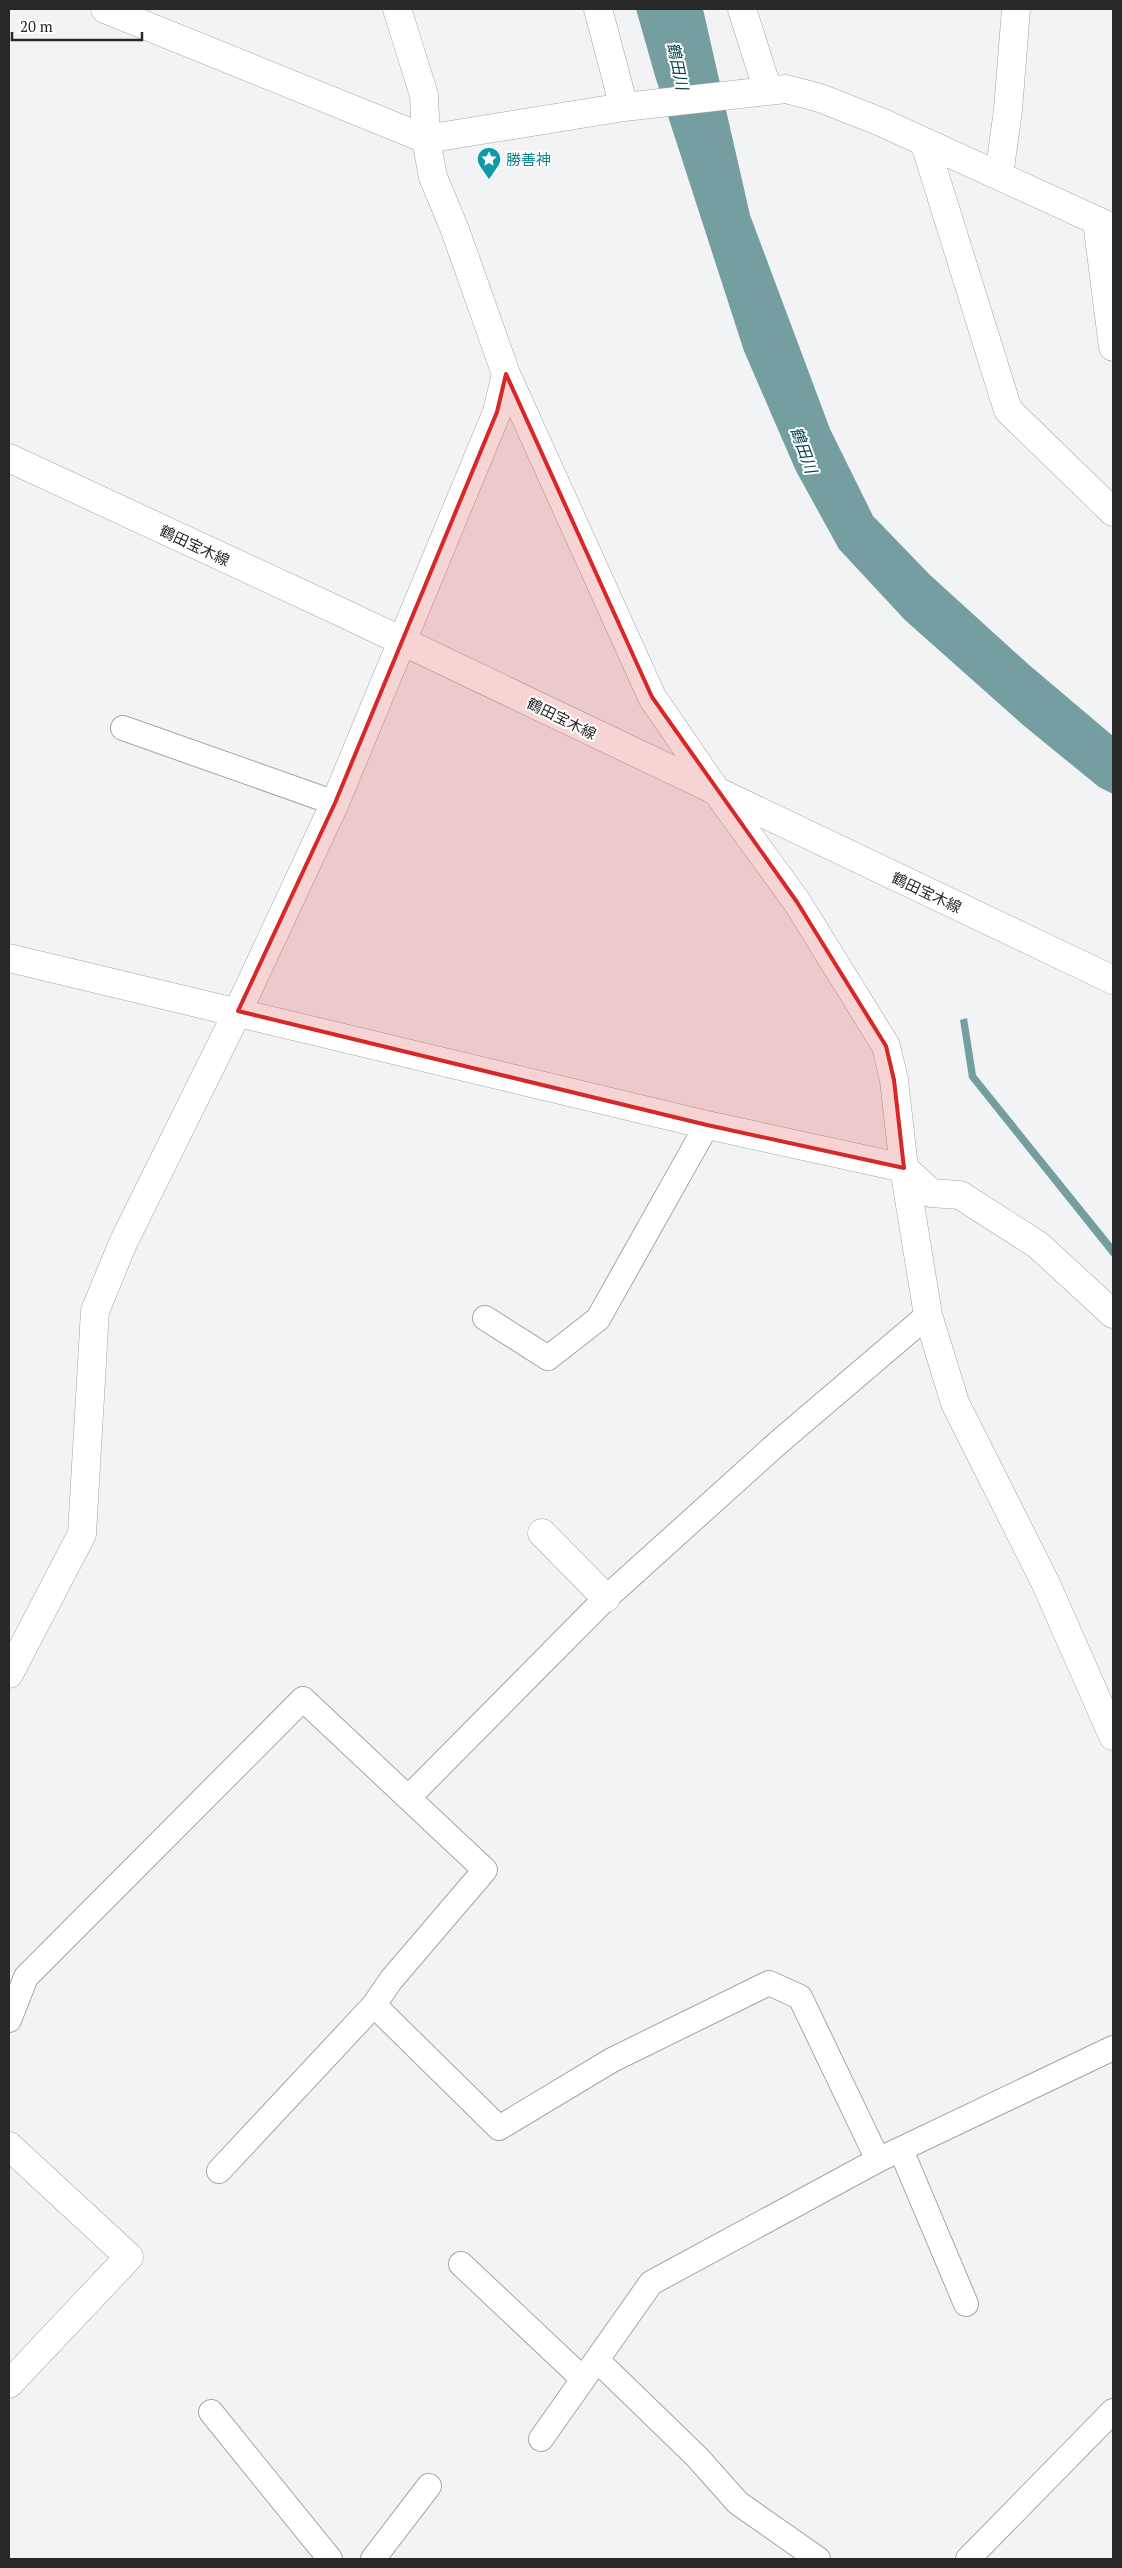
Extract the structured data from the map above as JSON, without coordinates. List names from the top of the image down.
{
  "streets": {
    "street": ["鶴田宝木線"]
  },
  "water": ["鶴田川"],
  "places": {
    "place": ["勝善神"]
  },
  "scale_bar": "20 m"
}
